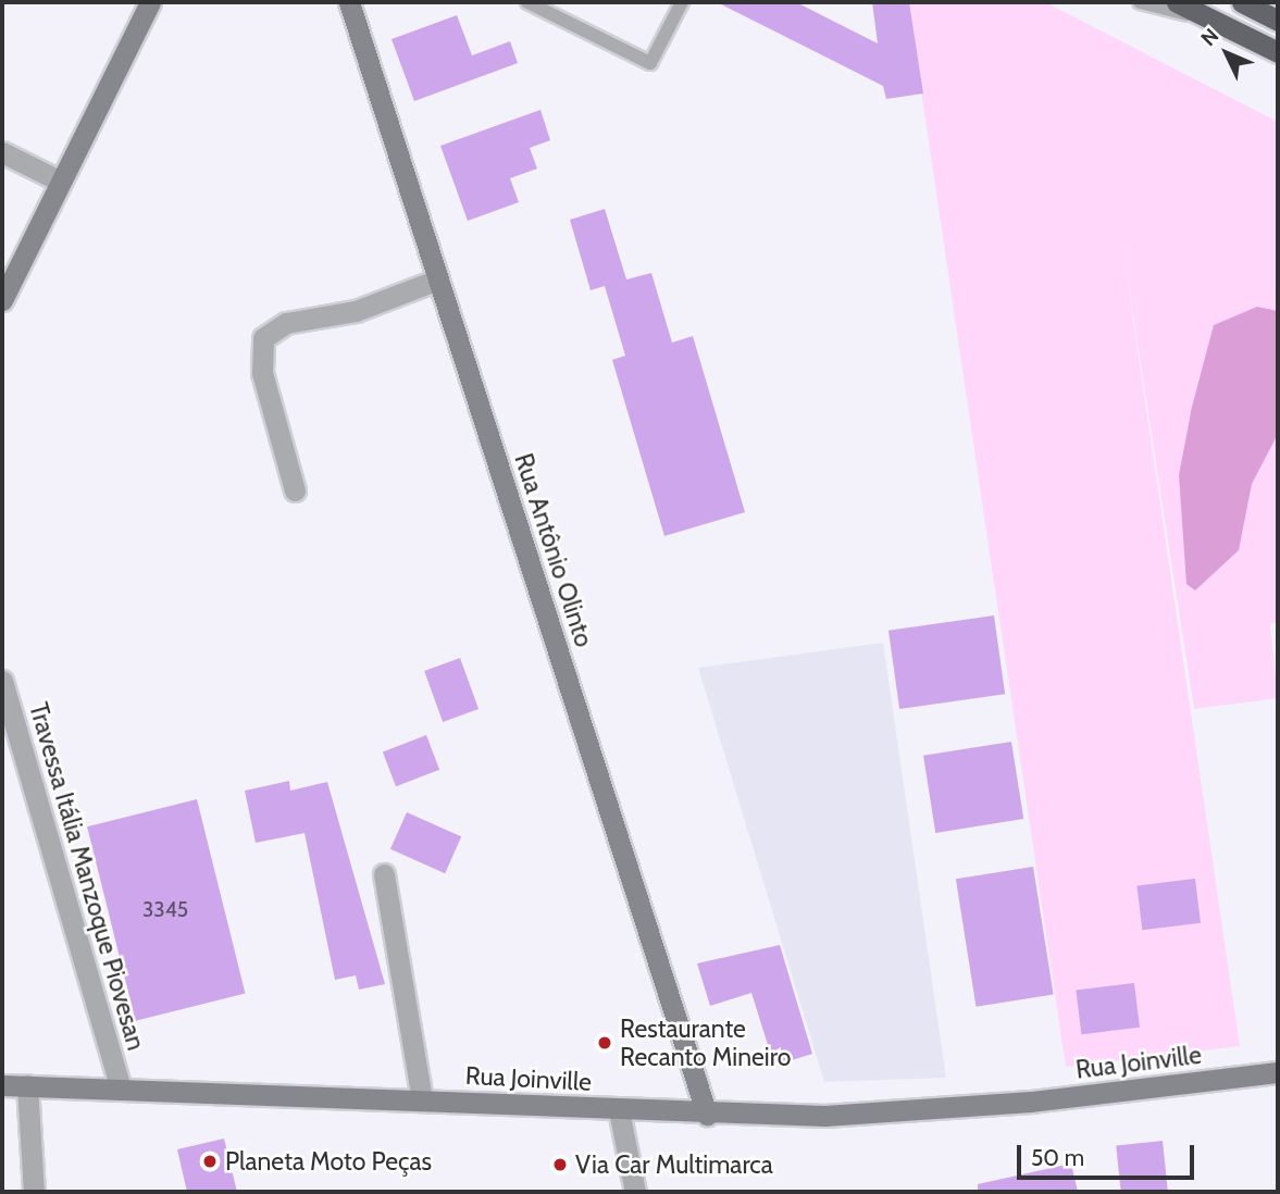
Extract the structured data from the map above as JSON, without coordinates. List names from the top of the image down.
{
  "streets": {
    "main road": ["Rua Antônio Olinto", "Rua Joinville"],
    "street": ["Travessa Itália Manzoque Piovesan"]
  },
  "crossings": [
    ["Rua Antônio Olinto", "Rua Joinville"],
    ["Travessa Itália Manzoque Piovesan", "Rua Joinville"]
  ],
  "places": ["Restaurante Recanto Mineiro", "Planeta Moto Peças", "Via Car Multimarca"],
  "house_numbers": ["3345"],
  "scale_bar": "50 m",
  "north": "top left"
}
